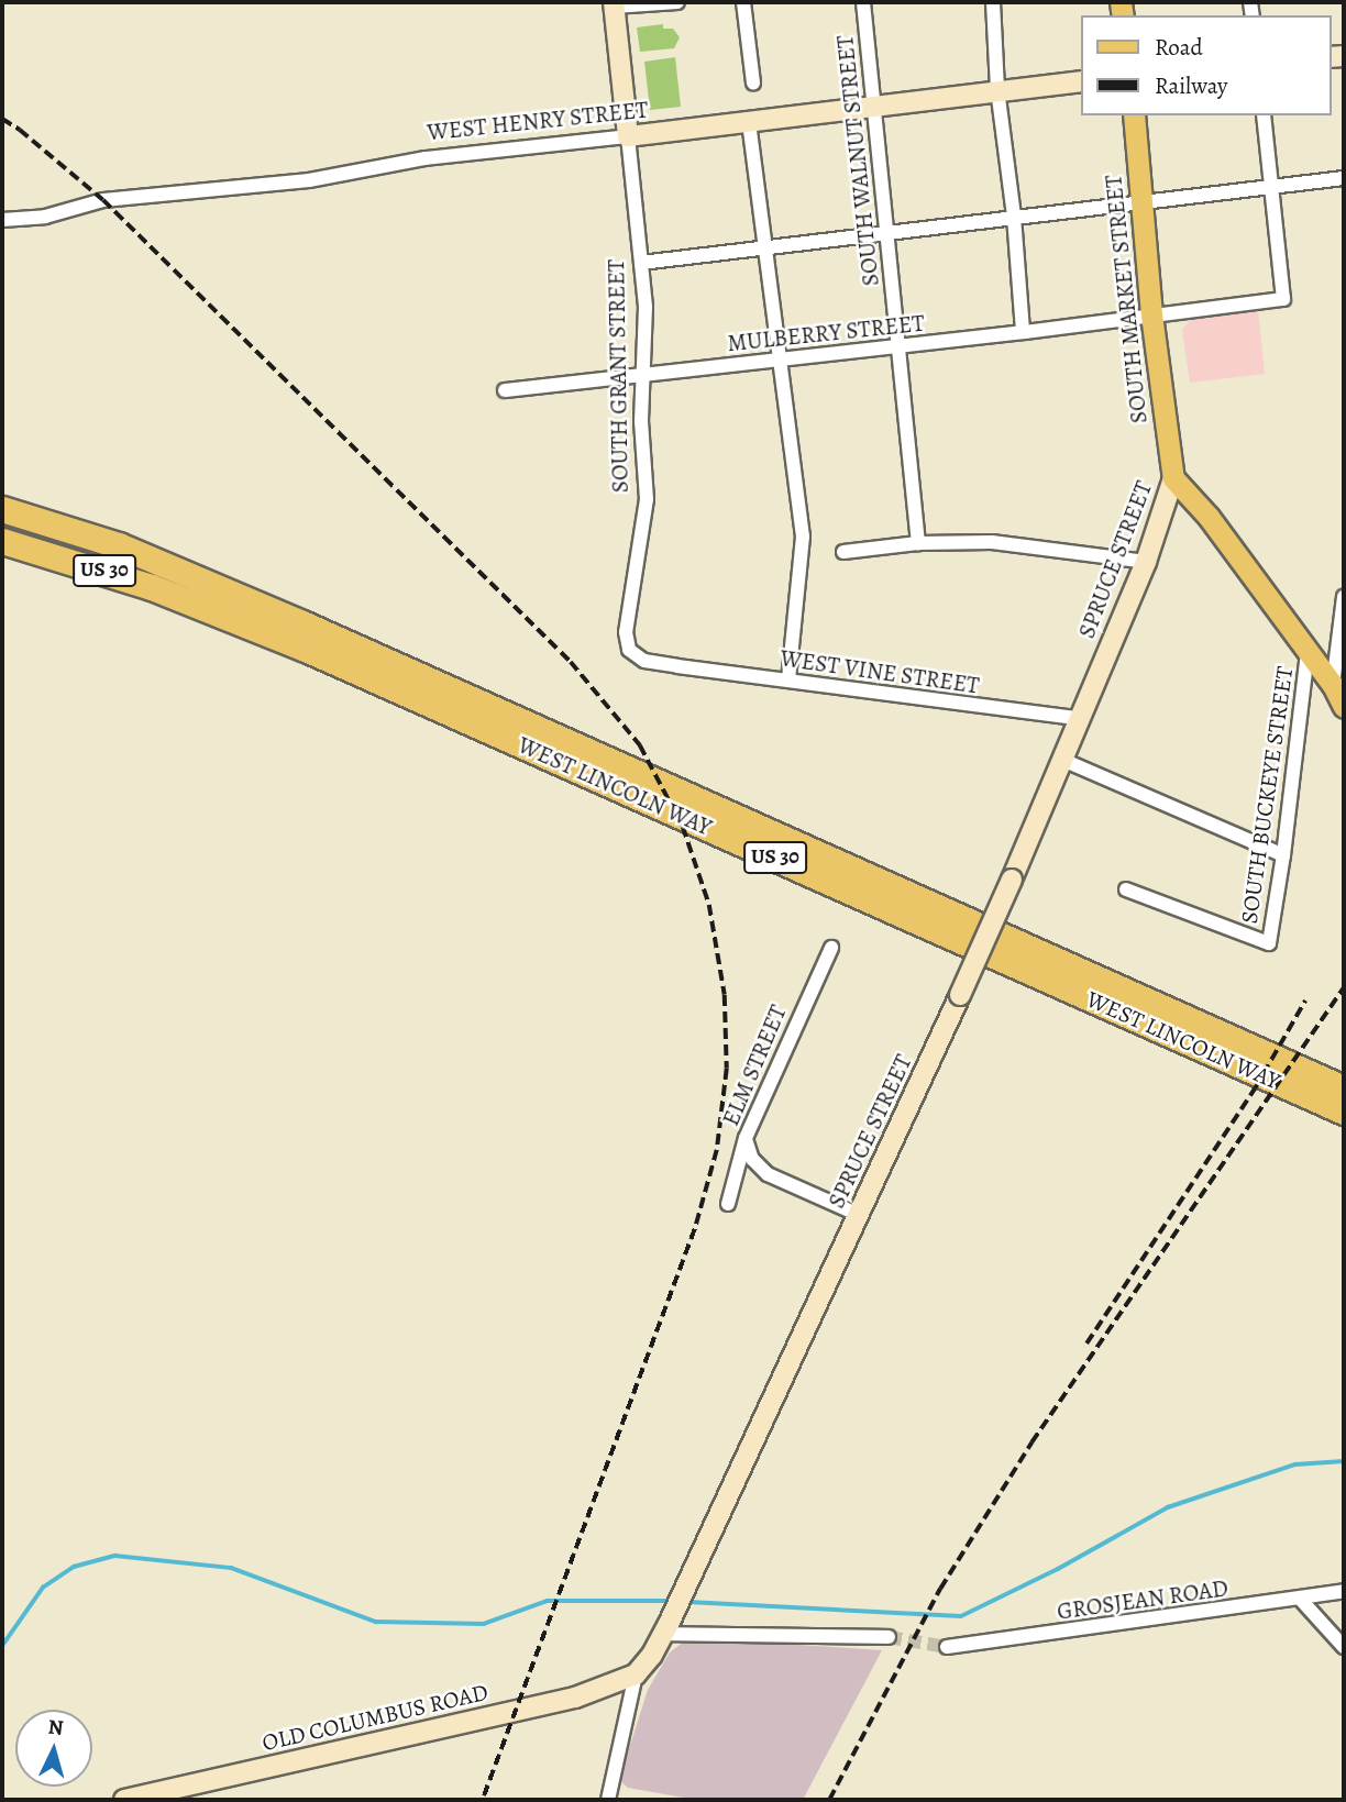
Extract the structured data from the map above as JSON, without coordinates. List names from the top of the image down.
{
  "streets": {
    "highway": ["US 30", "WEST LINCOLN WAY"],
    "main road": [
      "WEST HENRY STREET",
      "SOUTH MARKET STREET",
      "SOUTH GRANT STREET",
      "SPRUCE STREET",
      "OLD COLUMBUS ROAD"
    ],
    "street": [
      "SOUTH WALNUT STREET",
      "MULBERRY STREET",
      "WEST VINE STREET",
      "SOUTH BUCKEYE STREET",
      "ELM STREET",
      "GROSJEAN ROAD"
    ]
  },
  "crossings": [
    ["WEST HENRY STREET", "SOUTH WALNUT STREET"],
    ["WEST HENRY STREET", "SOUTH GRANT STREET"],
    ["SOUTH WALNUT STREET", "MULBERRY STREET"],
    ["SOUTH MARKET STREET", "MULBERRY STREET"],
    ["SOUTH MARKET STREET", "SPRUCE STREET"],
    ["MULBERRY STREET", "SOUTH GRANT STREET"],
    ["SOUTH GRANT STREET", "WEST VINE STREET"],
    ["SPRUCE STREET", "WEST VINE STREET"],
    ["SPRUCE STREET", "OLD COLUMBUS ROAD"],
    ["US 30", "WEST LINCOLN WAY"]
  ],
  "legend": ["Road", "Railway"],
  "north": "top"
}
